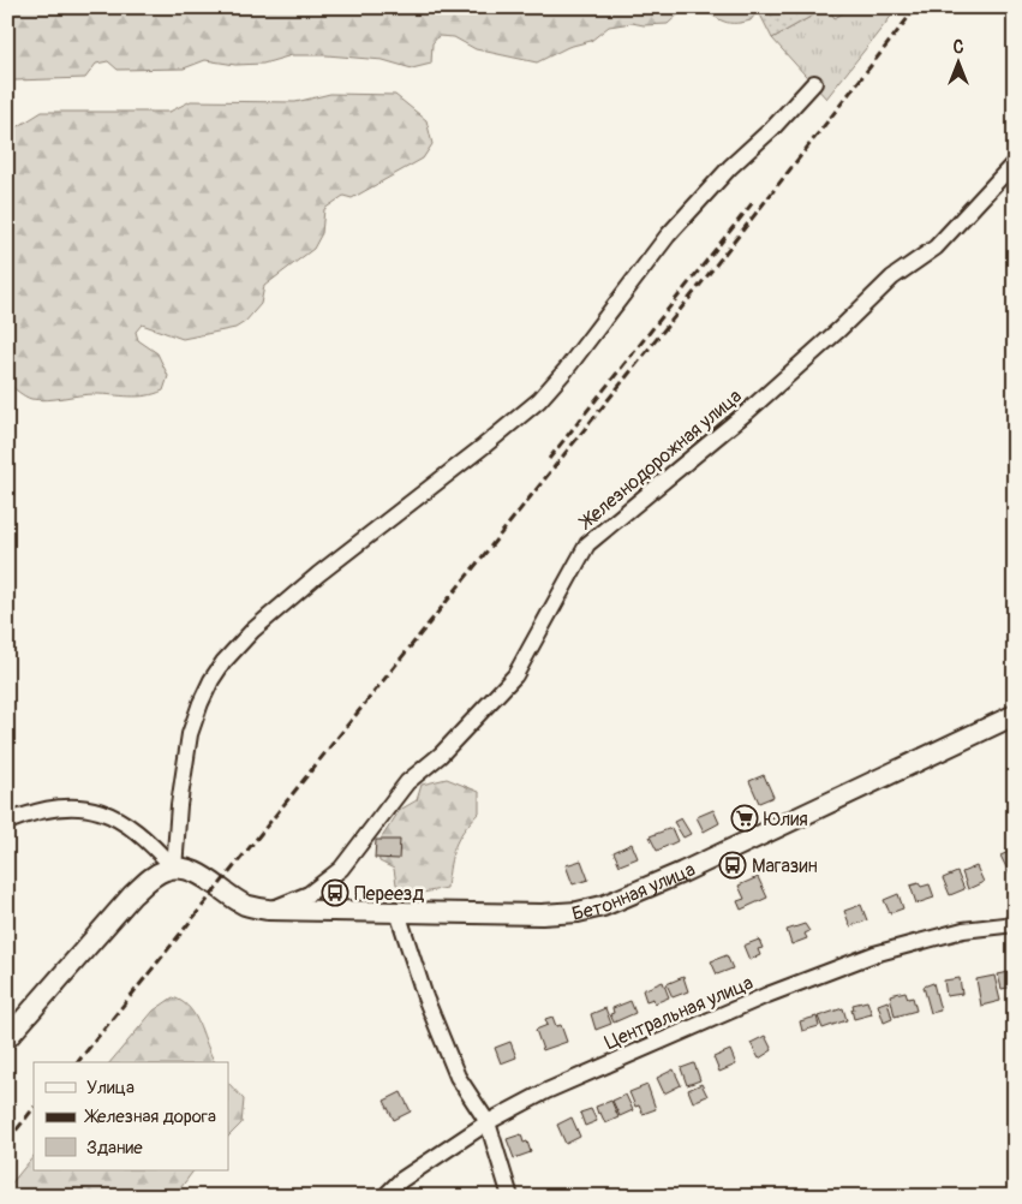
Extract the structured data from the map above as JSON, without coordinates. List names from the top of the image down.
{
  "streets": {
    "main road": ["Бетонная улица"],
    "street": ["Железнодорожная улица", "Центральная улица"]
  },
  "crossings": [
    ["Железнодорожная улица", "Бетонная улица"]
  ],
  "places": {
    "supermarket": ["Юлия"],
    "bus stop": ["Магазин", "Переезд"]
  },
  "legend": ["Улица", "Железная дорога", "Здание"],
  "north": "top"
}
